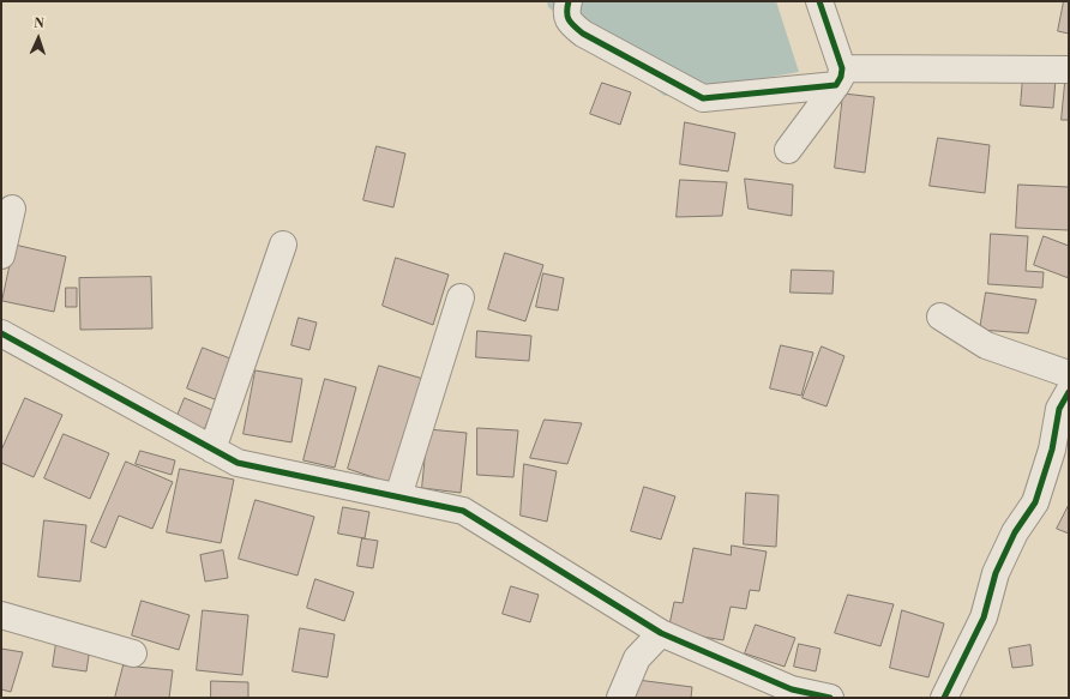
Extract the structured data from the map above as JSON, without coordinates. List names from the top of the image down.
{
  "north": "top"
}
